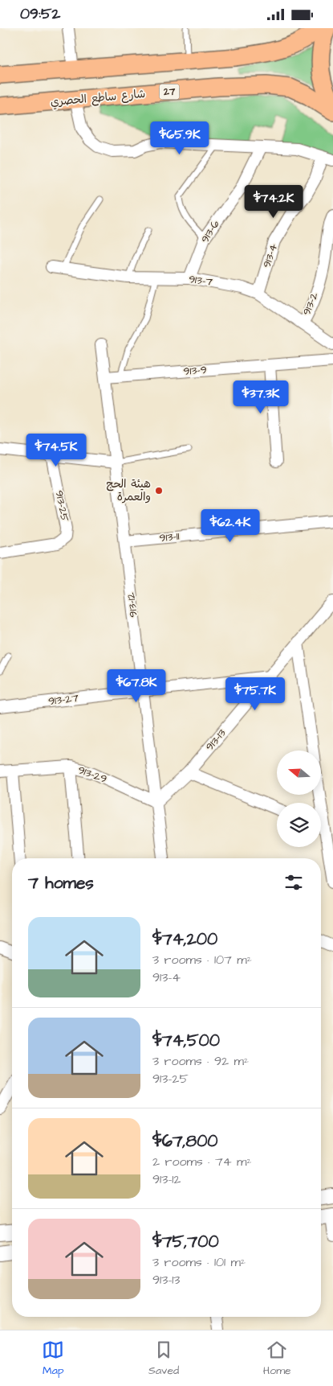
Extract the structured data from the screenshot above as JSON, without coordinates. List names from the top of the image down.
{
  "streets": {
    "main road": ["27", "شارع ساطع الحصري"],
    "street": [
      "913-6",
      "913-4",
      "913-7",
      "913-2",
      "913-9",
      "913-25",
      "913-11",
      "913-12",
      "913-27",
      "913-13",
      "913-29"
    ]
  },
  "crossings": [
    ["913-6", "913-7"],
    ["913-4", "913-7"],
    ["913-7", "913-2"],
    ["913-9", "913-12"],
    ["913-11", "913-12"],
    ["913-12", "913-27"],
    ["913-12", "913-13"],
    ["913-12", "913-29"],
    ["913-27", "913-13"],
    ["913-13", "913-29"]
  ],
  "places": ["هيئة الحج والعمرة"],
  "north": "left",
  "page": {
    "status": "09:52",
    "price": [
      "$65.9K",
      "$74.2K",
      "$37.3K",
      "$74.5K",
      "$62.4K",
      "$67.8K",
      "$75.7K"
    ],
    "heading": "7 homes",
    "list": [
      {
        "name": "$74,200",
        "note": "3 rooms · 107 m² · 913-4"
      },
      {
        "name": "$74,500",
        "note": "3 rooms · 92 m² · 913-25"
      },
      {
        "name": "$67,800",
        "note": "2 rooms · 74 m² · 913-12"
      },
      {
        "name": "$75,700",
        "note": "3 rooms · 101 m² · 913-13"
      }
    ],
    "tabs": ["Map", "Saved", "Home"]
  }
}
